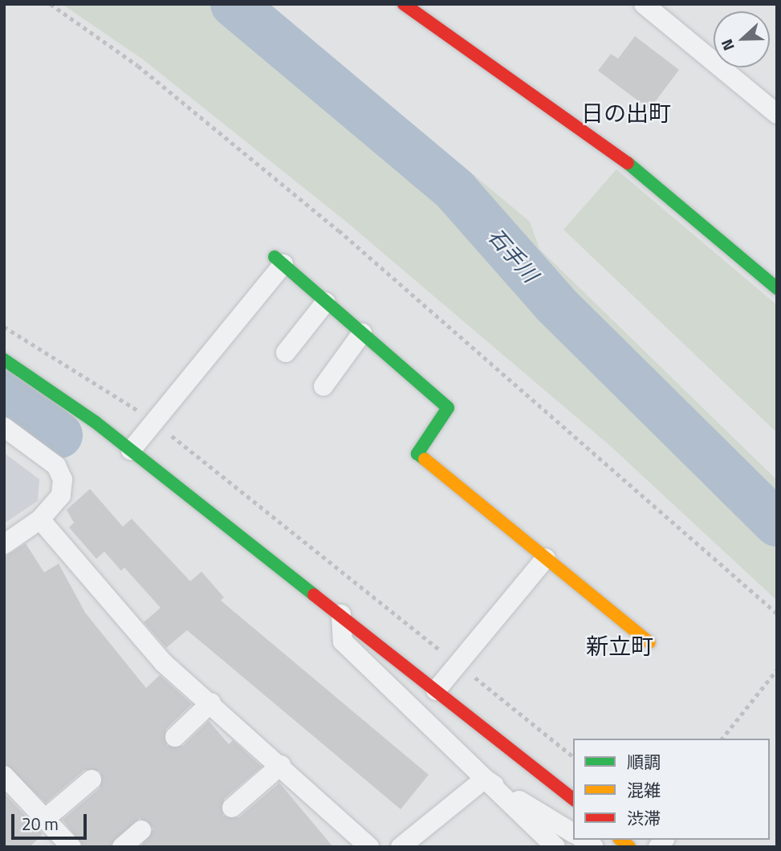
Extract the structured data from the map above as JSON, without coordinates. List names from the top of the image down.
{
  "districts": ["日の出町", "新立町"],
  "water": ["石手川"],
  "legend": ["順調", "混雑", "渋滞"],
  "scale_bar": "20 m",
  "north": "left"
}
